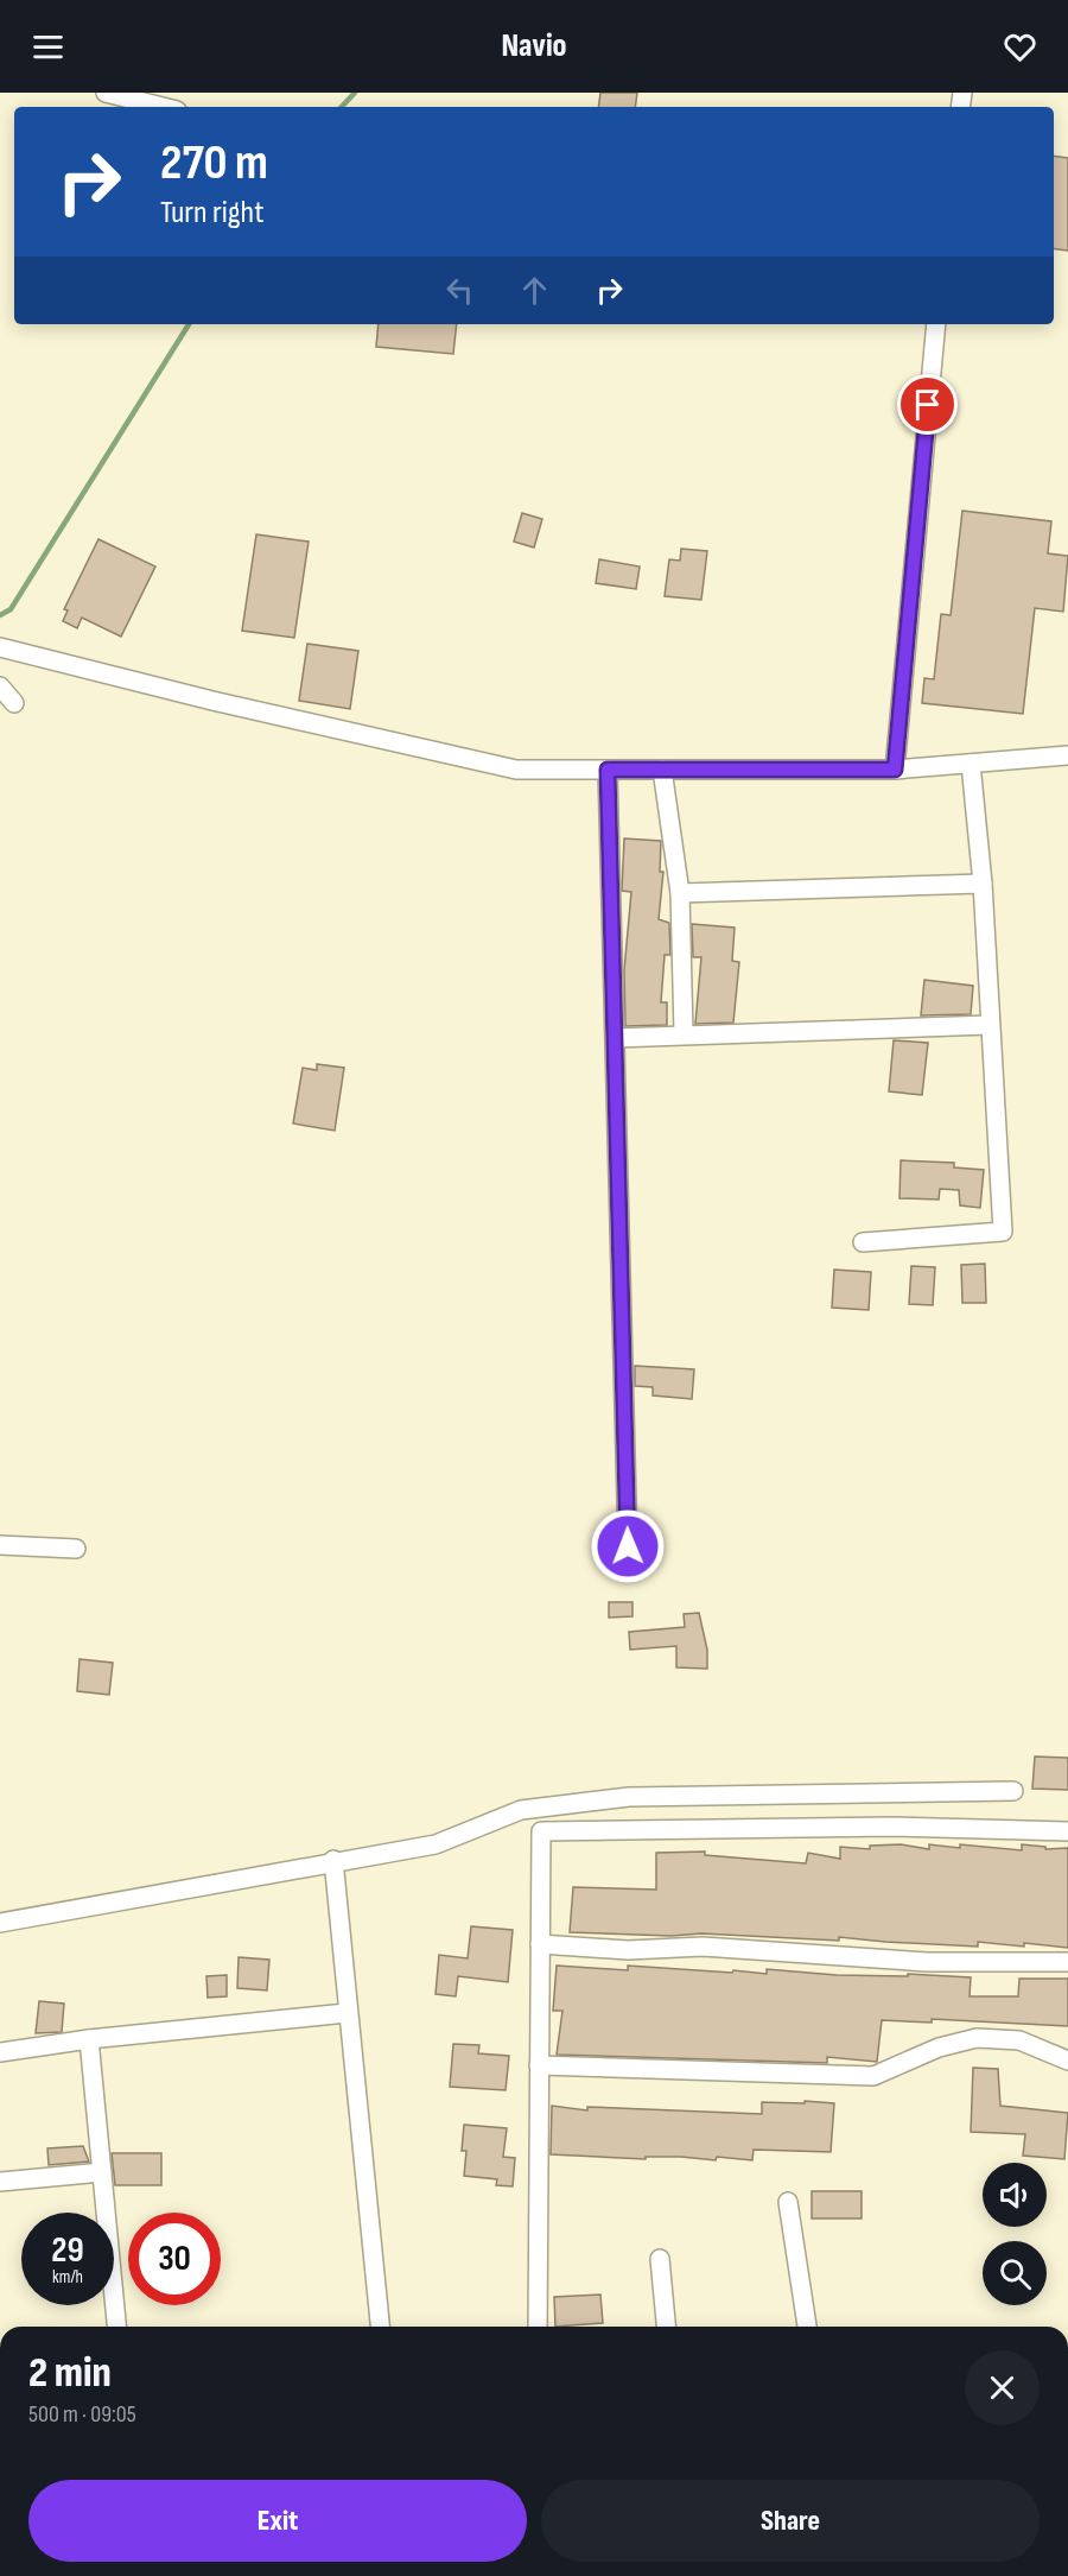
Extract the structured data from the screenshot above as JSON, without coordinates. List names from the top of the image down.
{
  "page": {
    "header": "Navio",
    "turn": ["270 m", "Turn right"],
    "speed": "29 km/h",
    "limit": "30",
    "heading": ["2 min", "500 m · 09:05"],
    "buttons": ["Exit", "Share"]
  }
}
